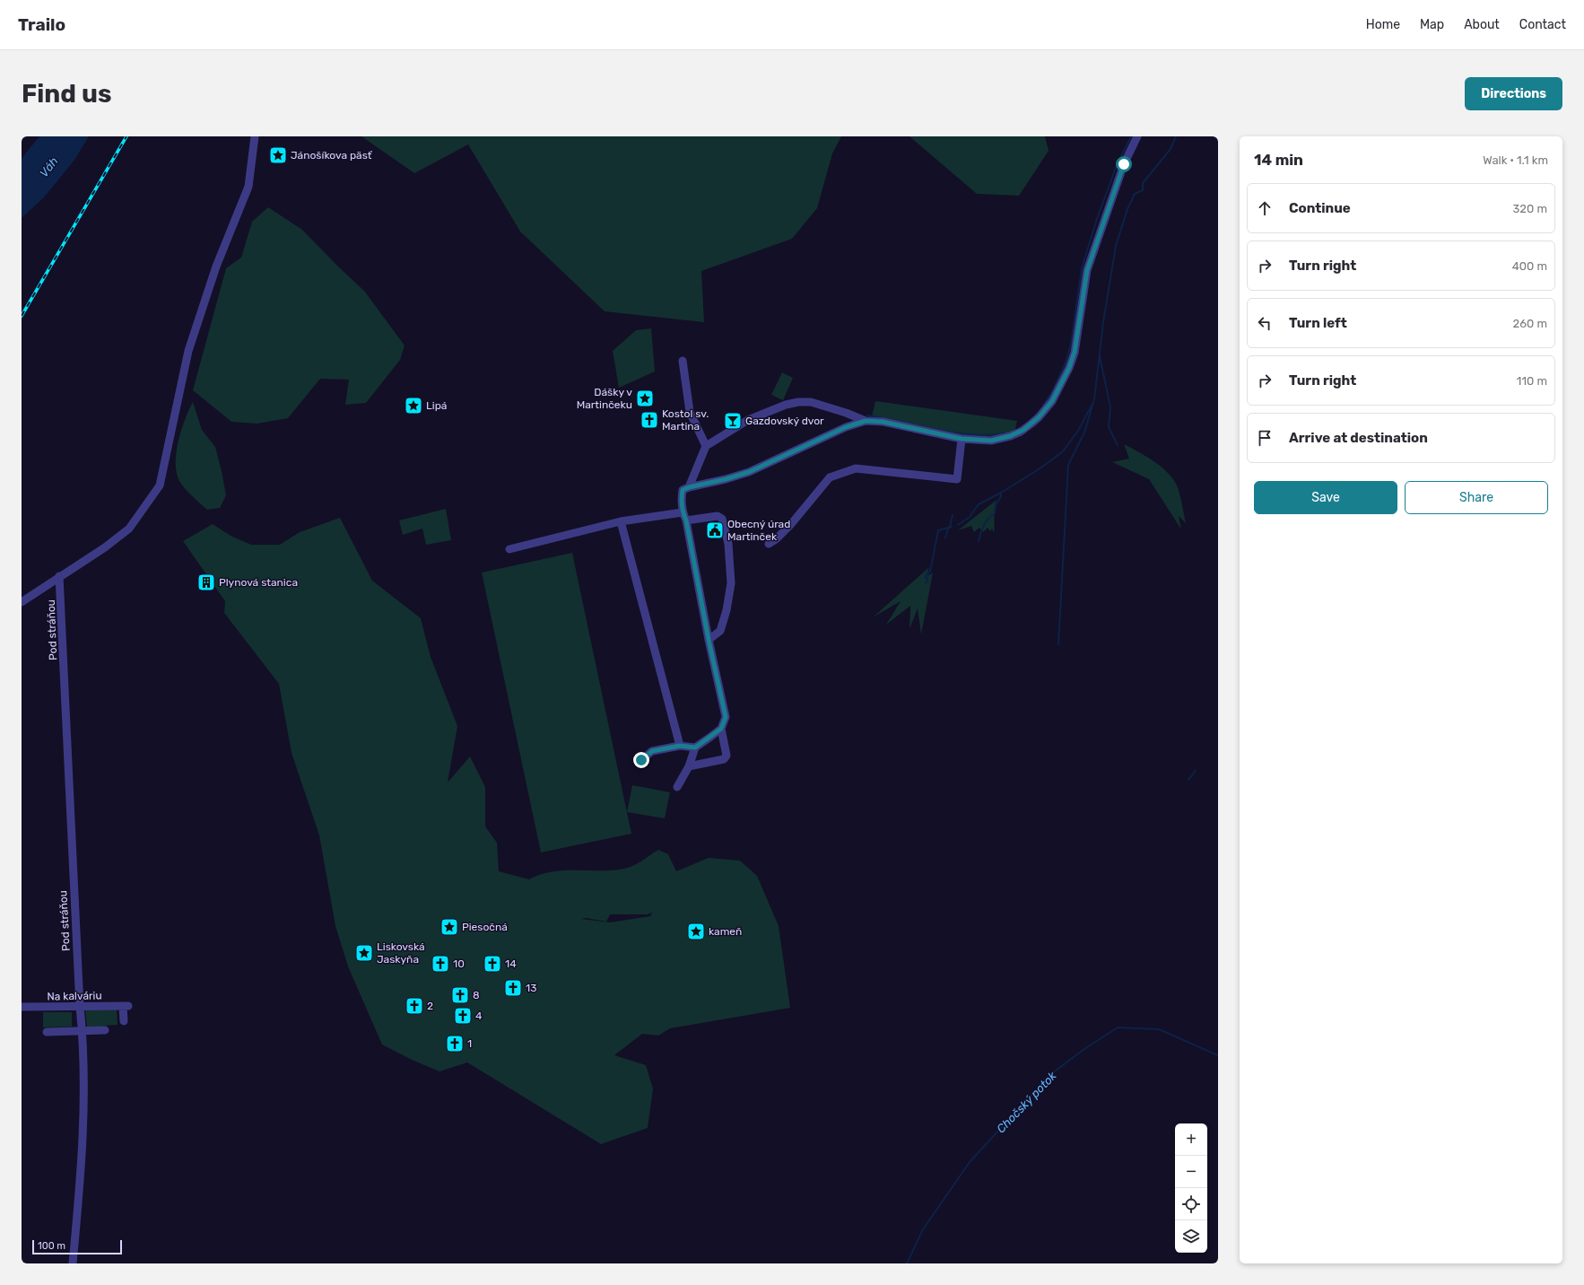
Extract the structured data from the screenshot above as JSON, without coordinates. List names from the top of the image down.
{
  "streets": {
    "street": ["Pod stráňou", "Na kalváriu"]
  },
  "crossings": [
    ["Pod stráňou", "Na kalváriu"]
  ],
  "water": ["Váh", "Chočský potok"],
  "places": {
    "place": [
      "Jánošíkova päsť",
      "Dášky v Martinčeku",
      "Lipá",
      "Piesočná",
      "kameň",
      "Liskovská Jaskyňa"
    ],
    "church": [
      "Kostol sv. Martina",
      "10",
      "14",
      "13",
      "8",
      "2",
      "4",
      "1"
    ],
    "bar": ["Gazdovský dvor"],
    "public building": ["Obecný úrad Martinček"],
    "building": ["Plynová stanica"]
  },
  "scale_bar": "100 m",
  "page": {
    "header": "Trailo",
    "nav": [
      "Home",
      "Map",
      "About",
      "Contact"
    ],
    "buttons": [
      "Directions",
      ["Save", "Share"]
    ],
    "title": "Find us",
    "heading": ["14 min", "Walk · 1.1 km"],
    "list": [
      ["Continue", "320 m"],
      ["Turn right", "400 m"],
      ["Turn left", "260 m"],
      ["Turn right", "110 m"],
      "Arrive at destination"
    ],
    "map_buttons": ["+", "−"],
    "scale": "100 m"
  }
}
